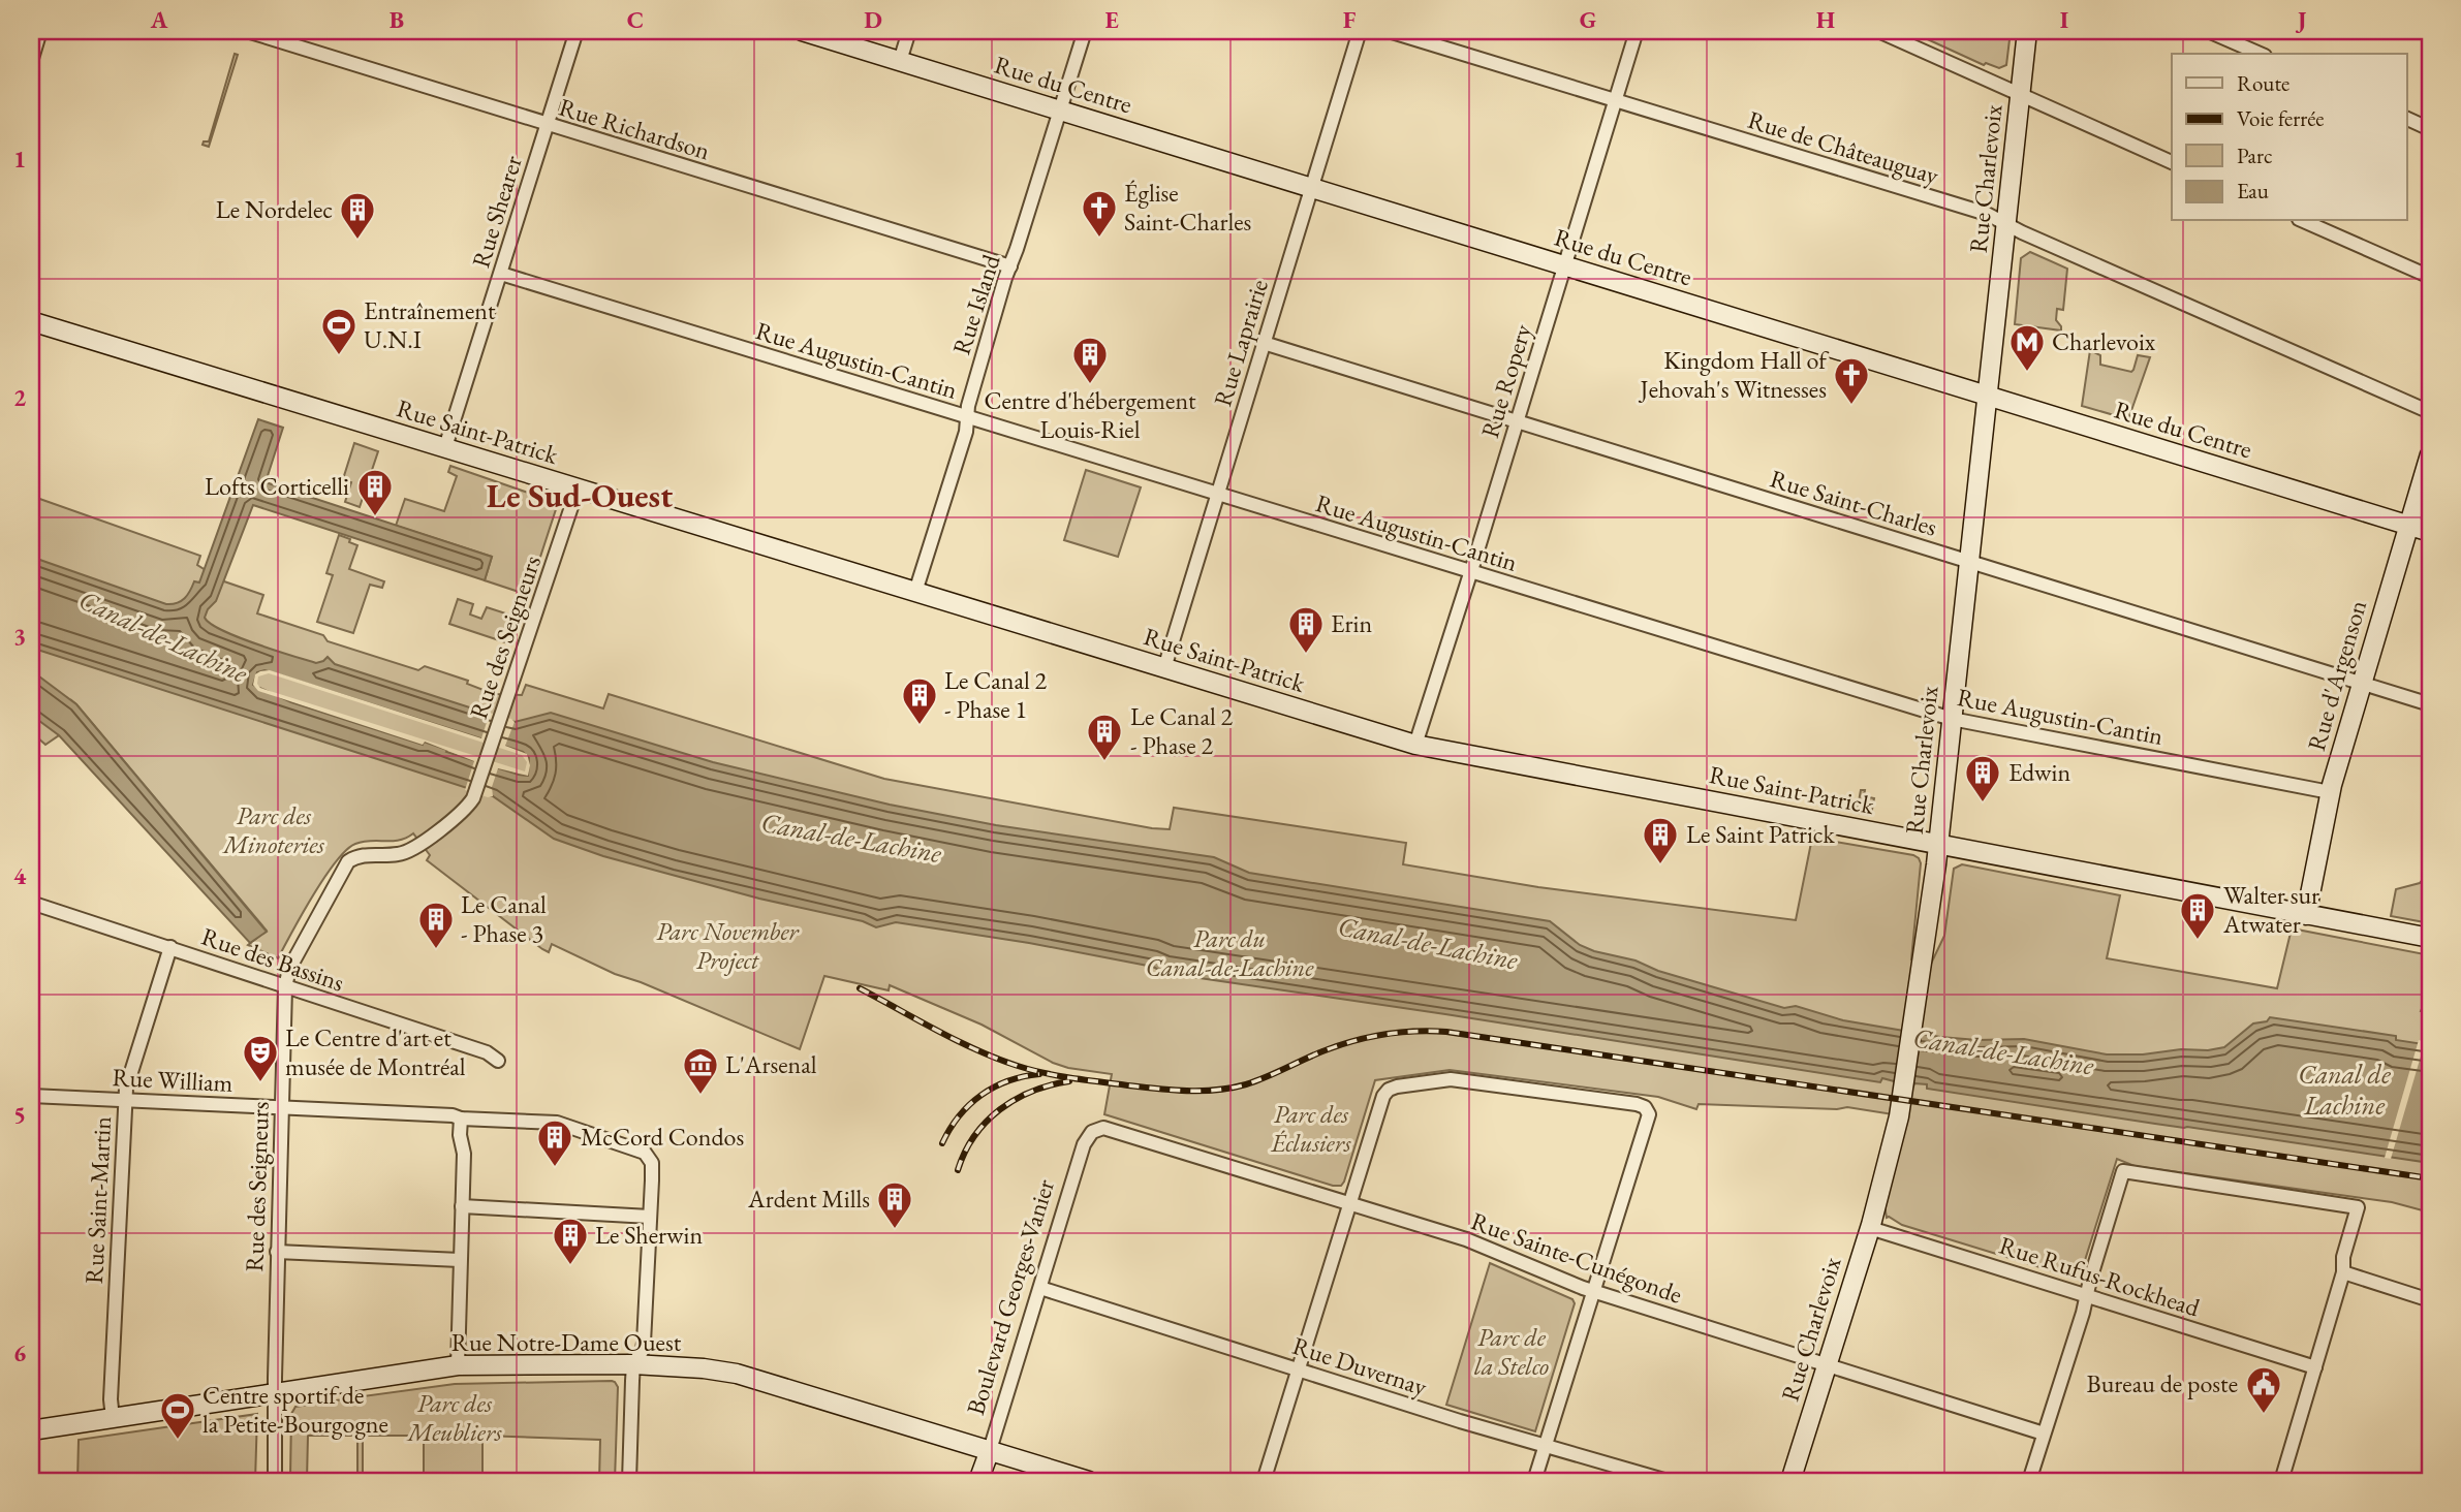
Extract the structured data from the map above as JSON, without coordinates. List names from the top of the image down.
{
  "streets": {
    "street": [
      "Rue du Centre",
      "Rue Richardson",
      "Rue de Châteauguay",
      "Rue Charlevoix",
      "Rue Shearer",
      "Rue Island",
      "Rue Laprairie",
      "Rue Augustin-Cantin",
      "Rue Ropery",
      "Rue Saint-Patrick",
      "Rue Saint-Charles",
      "Rue des Seigneurs",
      "Rue d'Argenson",
      "Rue des Bassins",
      "Rue William",
      "Rue Saint-Martin",
      "Rue Sainte-Cunégonde",
      "Rue Rufus-Rockhead",
      "Boulevard Georges-Vanier",
      "Rue Notre-Dame Ouest",
      "Rue Duvernay"
    ]
  },
  "crossings": [
    ["Rue du Centre", "Rue Charlevoix"],
    ["Rue du Centre", "Rue Island"],
    ["Rue du Centre", "Rue Laprairie"],
    ["Rue du Centre", "Rue Ropery"],
    ["Rue du Centre", "Rue d'Argenson"],
    ["Rue Richardson", "Rue Shearer"],
    ["Rue Richardson", "Rue Island"],
    ["Rue de Châteauguay", "Rue Charlevoix"],
    ["Rue de Châteauguay", "Rue Ropery"],
    ["Rue Charlevoix", "Rue Augustin-Cantin"],
    ["Rue Charlevoix", "Rue Saint-Patrick"],
    ["Rue Charlevoix", "Rue Saint-Charles"],
    ["Rue Charlevoix", "Rue Sainte-Cunégonde"],
    ["Rue Charlevoix", "Rue Rufus-Rockhead"],
    ["Rue Shearer", "Rue Augustin-Cantin"],
    ["Rue Shearer", "Rue Saint-Patrick"],
    ["Rue Island", "Rue Augustin-Cantin"],
    ["Rue Island", "Rue Saint-Patrick"],
    ["Rue Laprairie", "Rue Augustin-Cantin"],
    ["Rue Laprairie", "Rue Saint-Patrick"],
    ["Rue Laprairie", "Rue Saint-Charles"],
    ["Rue Augustin-Cantin", "Rue Ropery"],
    ["Rue Augustin-Cantin", "Rue d'Argenson"],
    ["Rue Ropery", "Rue Saint-Patrick"],
    ["Rue Ropery", "Rue Saint-Charles"],
    ["Rue Saint-Patrick", "Rue des Seigneurs"],
    ["Rue Saint-Patrick", "Rue d'Argenson"],
    ["Rue Saint-Charles", "Rue d'Argenson"],
    ["Rue des Seigneurs", "Rue des Bassins"],
    ["Rue des Seigneurs", "Rue William"],
    ["Rue des Seigneurs", "Rue Notre-Dame Ouest"],
    ["Rue des Bassins", "Rue Saint-Martin"],
    ["Rue William", "Rue Saint-Martin"],
    ["Rue Saint-Martin", "Rue Notre-Dame Ouest"],
    ["Rue Sainte-Cunégonde", "Boulevard Georges-Vanier"],
    ["Boulevard Georges-Vanier", "Rue Notre-Dame Ouest"],
    ["Boulevard Georges-Vanier", "Rue Duvernay"]
  ],
  "districts": ["Le Sud-Ouest"],
  "water": ["Canal-de-Lachine", "Canal de Lachine"],
  "parks": [
    "Parc des Minoteries",
    "Parc November Project",
    "Parc du Canal-de-Lachine",
    "Parc des Éclusiers",
    "Parc de la Stelco",
    "Parc des Meubliers"
  ],
  "places": {
    "church": ["Église Saint-Charles", "Kingdom Hall of Jehovah's Witnesses"],
    "building": [
      "Le Nordelec",
      "Centre d'hébergement Louis-Riel",
      "Lofts Corticelli",
      "Erin",
      "Le Canal 2 - Phase 1",
      "Le Canal 2 - Phase 2",
      "Edwin",
      "Le Saint Patrick",
      "Walter sur Atwater",
      "Le Canal - Phase 3",
      "McCord Condos",
      "Ardent Mills",
      "Le Sherwin"
    ],
    "sports": ["Entraînement U.N.I", "Centre sportif de la Petite-Bourgogne"],
    "metro station": ["Charlevoix"],
    "theatre": ["Le Centre d'art et musée de Montréal"],
    "museum": ["L'Arsenal"],
    "public building": ["Bureau de poste"]
  },
  "legend": [
    "Route",
    "Voie ferrée",
    "Parc",
    "Eau"
  ],
  "grid": {
    "columns": [
      "A",
      "B",
      "C",
      "D",
      "E",
      "F",
      "G",
      "H",
      "I",
      "J"
    ],
    "rows": [
      "1",
      "2",
      "3",
      "4",
      "5",
      "6"
    ]
  }
}
